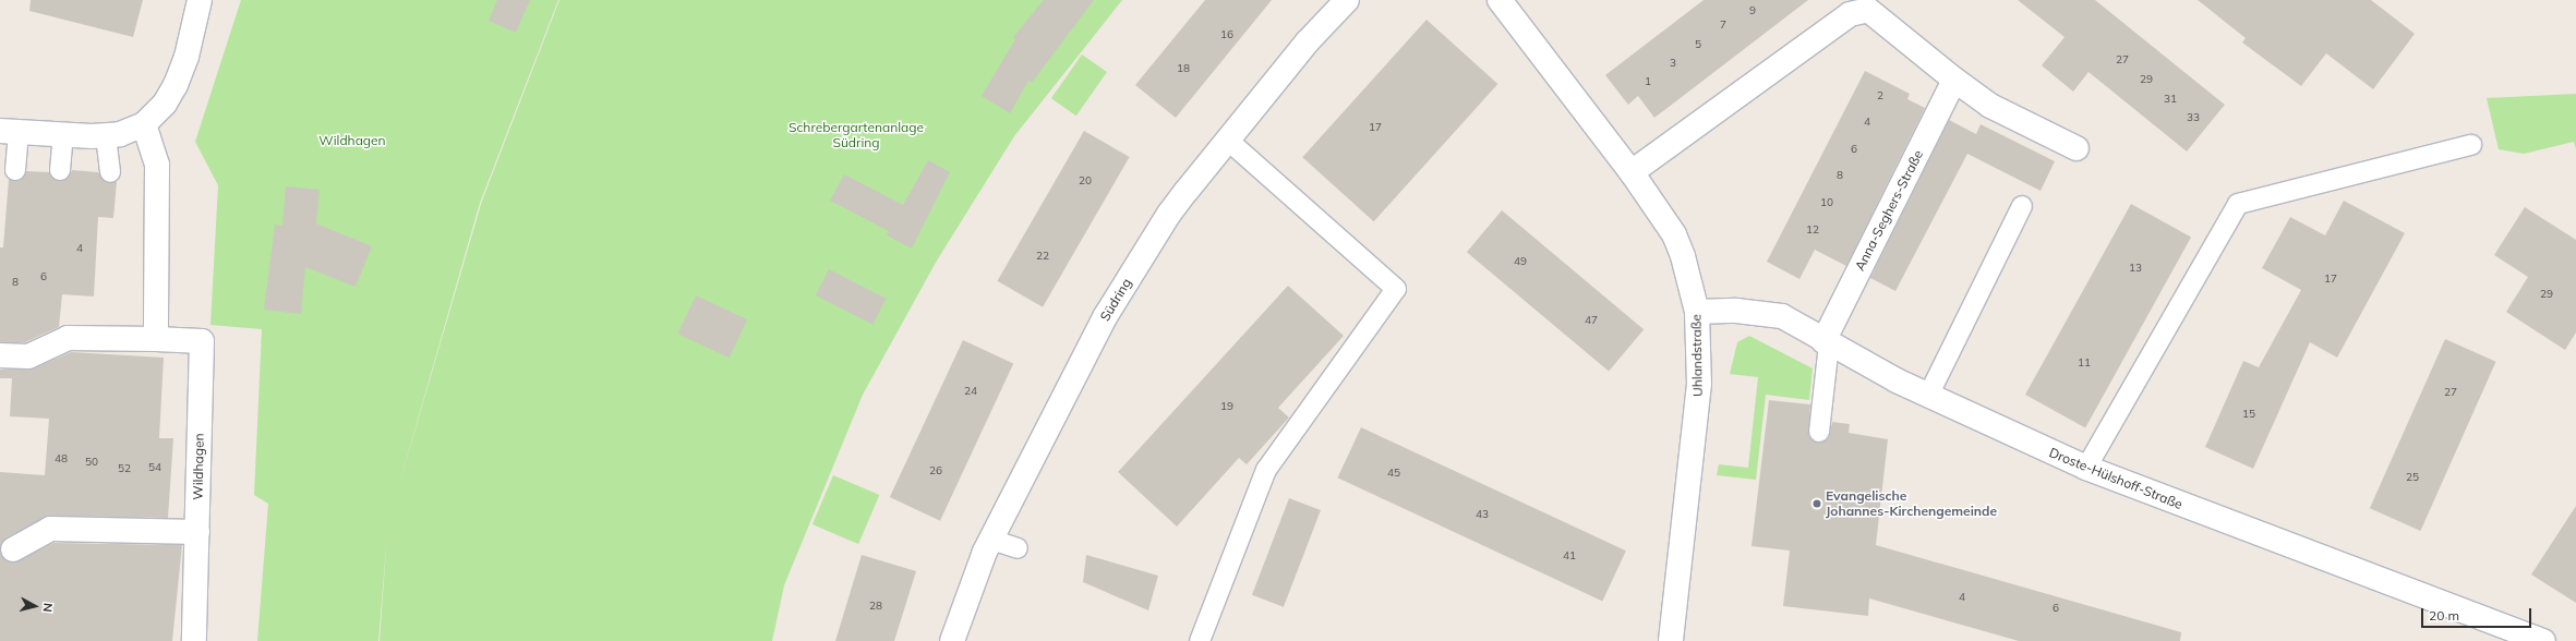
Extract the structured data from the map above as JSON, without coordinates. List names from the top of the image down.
{
  "streets": {
    "street": [
      "Anna-Seghers-Straße",
      "Südring",
      "Uhlandstraße",
      "Wildhagen",
      "Droste-Hülshoff-Straße"
    ]
  },
  "crossings": [
    ["Anna-Seghers-Straße", "Droste-Hülshoff-Straße"],
    ["Uhlandstraße", "Droste-Hülshoff-Straße"]
  ],
  "parks": ["Schrebergartenanlage Südring", "Wildhagen"],
  "places": ["Evangelische Johannes-Kirchengemeinde"],
  "house_numbers": [
    "9",
    "7",
    "16",
    "5",
    "27",
    "3",
    "18",
    "29",
    "1",
    "2",
    "31",
    "33",
    "4",
    "17",
    "6",
    "8",
    "20",
    "10",
    "12",
    "4",
    "22",
    "49",
    "13",
    "6",
    "17",
    "8",
    "29",
    "47",
    "11",
    "24",
    "27",
    "19",
    "15",
    "48",
    "50",
    "54",
    "52",
    "26",
    "45",
    "25",
    "43",
    "41",
    "4",
    "28",
    "6"
  ],
  "scale_bar": "20 m",
  "north": "right"
}
